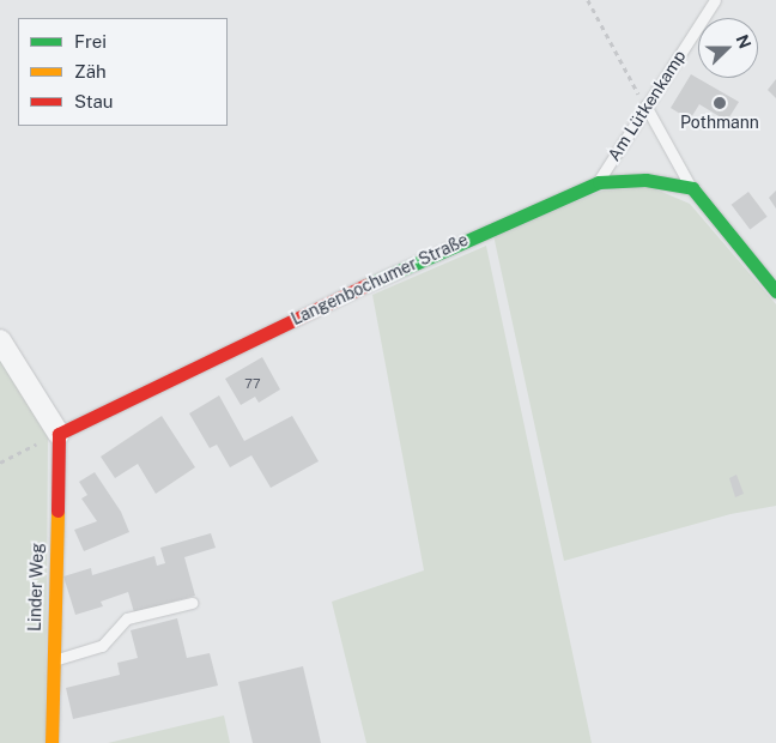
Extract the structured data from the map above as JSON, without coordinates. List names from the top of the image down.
{
  "streets": {
    "street": ["Langenbochumer Straße", "Linder Weg"],
    "lane": ["Am Lütkenkamp"]
  },
  "crossings": [
    ["Am Lütkenkamp", "Langenbochumer Straße"],
    ["Langenbochumer Straße", "Linder Weg"]
  ],
  "places": ["Pothmann"],
  "house_numbers": ["77"],
  "legend": ["Frei", "Zäh", "Stau"],
  "north": "right"
}
